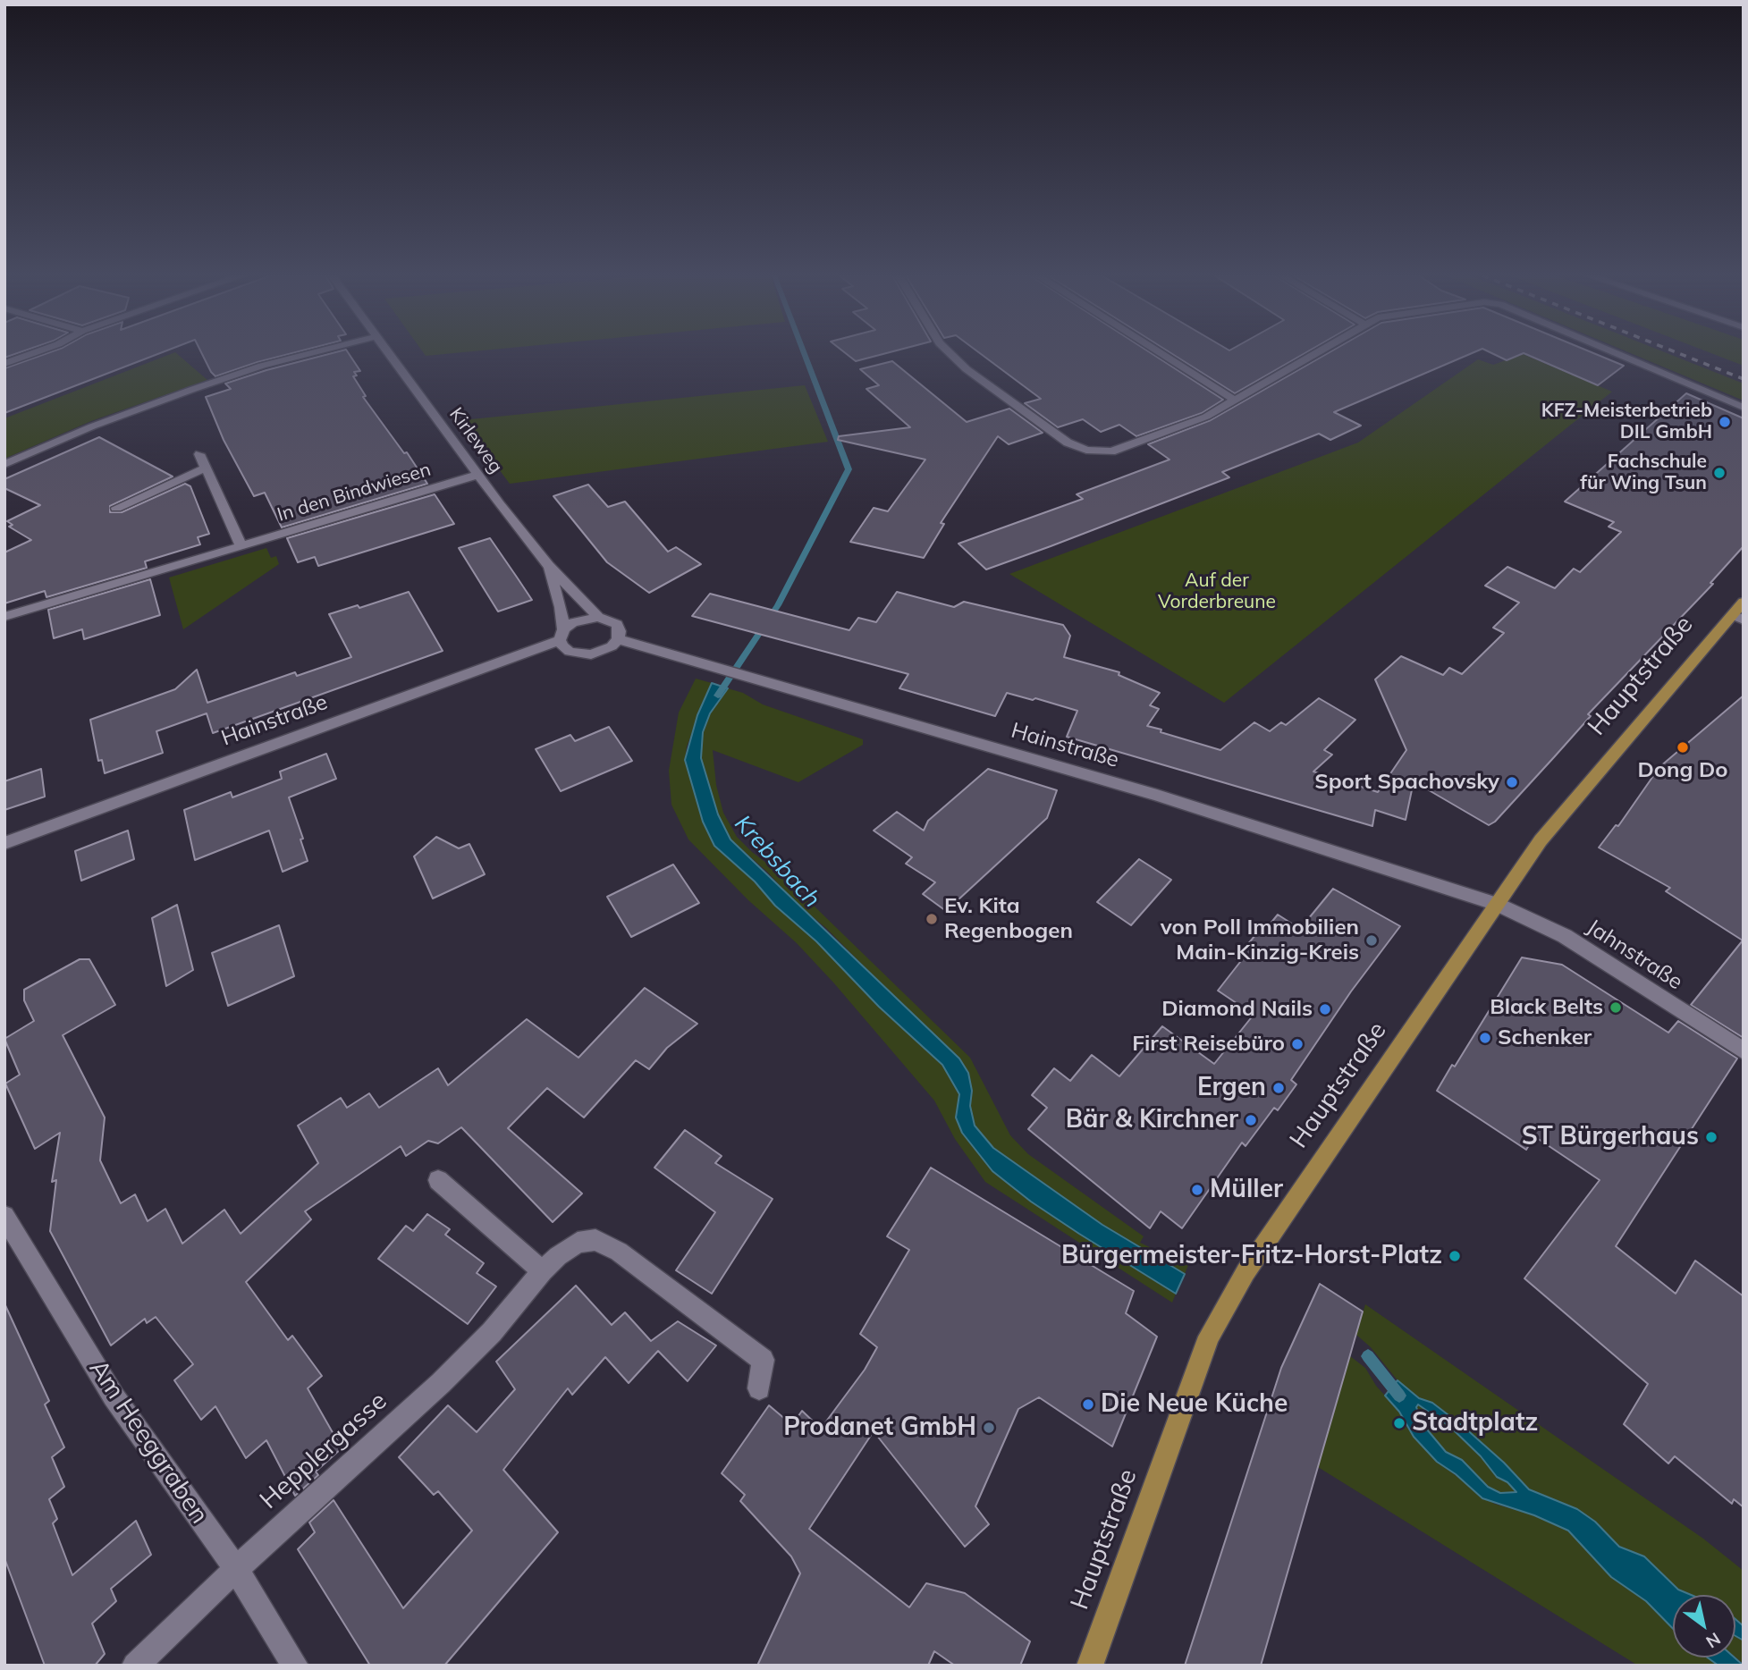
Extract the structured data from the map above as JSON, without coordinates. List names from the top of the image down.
{
  "streets": {
    "main road": ["Hauptstraße"],
    "street": [
      "Kirleweg",
      "In den Bindwiesen",
      "Hainstraße",
      "Jahnstraße",
      "Am Heeggraben",
      "Hepplergasse"
    ]
  },
  "crossings": [
    ["Kirleweg", "In den Bindwiesen"],
    ["Kirleweg", "Hainstraße"],
    ["Hauptstraße", "Hainstraße"],
    ["Hauptstraße", "Jahnstraße"],
    ["Hainstraße", "Jahnstraße"],
    ["Am Heeggraben", "Hepplergasse"]
  ],
  "water": ["Krebsbach"],
  "parks": ["Auf der Vorderbreune"],
  "places": [
    "KFZ-Meisterbetrieb DIL GmbH",
    "Fachschule für Wing Tsun",
    "Dong Do",
    "Sport Spachovsky",
    "Ev. Kita Regenbogen",
    "von Poll Immobilien Main-Kinzig-Kreis",
    "Black Belts",
    "Diamond Nails",
    "Schenker",
    "First Reisebüro",
    "Ergen",
    "Bär & Kirchner",
    "ST Bürgerhaus",
    "Müller",
    "Bürgermeister-Fritz-Horst-Platz",
    "Die Neue Küche",
    "Stadtplatz",
    "Prodanet GmbH"
  ],
  "north": "bottom right"
}
